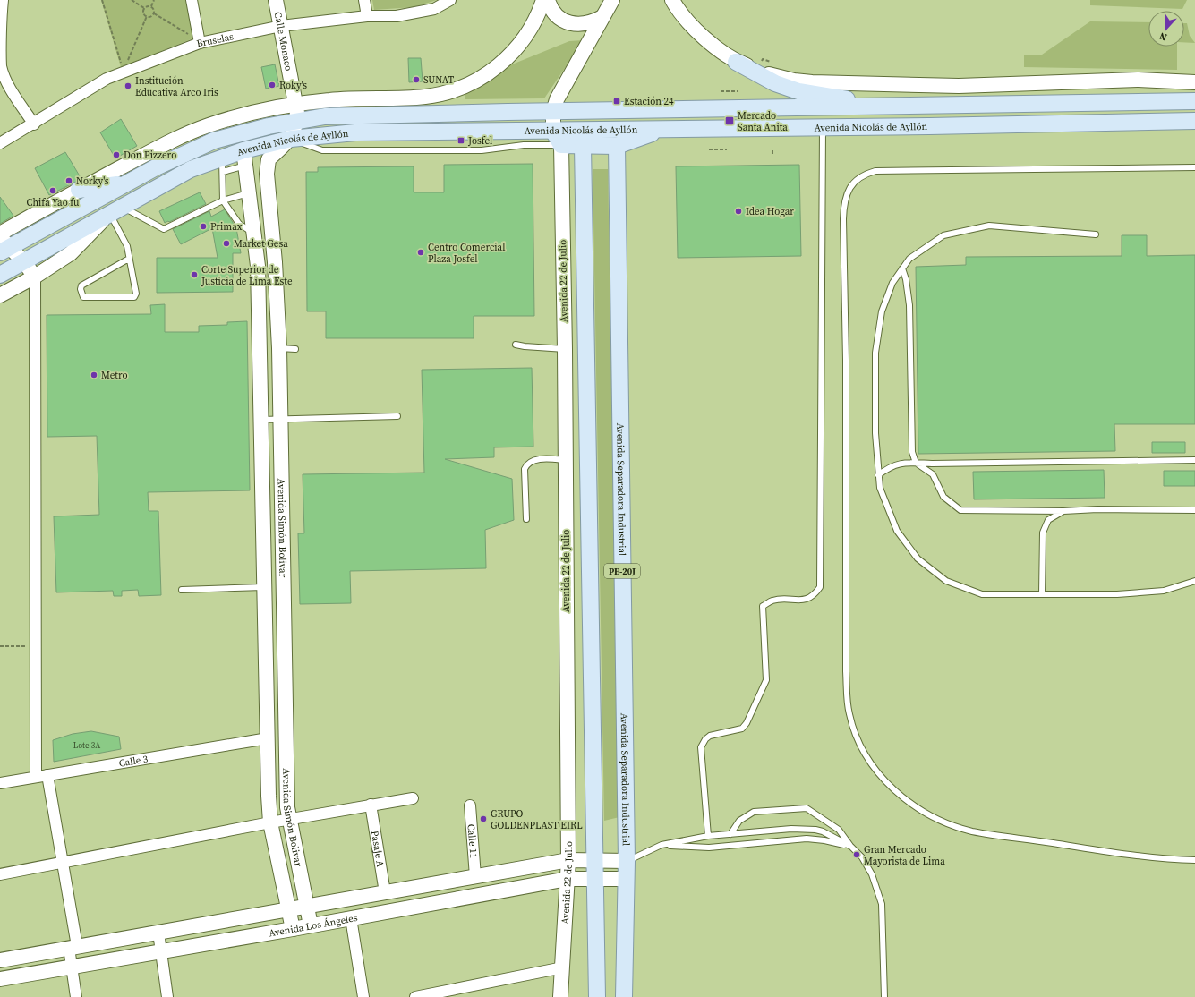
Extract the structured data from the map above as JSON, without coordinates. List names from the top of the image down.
{
  "streets": {
    "main road": ["Avenida Nicolás de Ayllón", "Avenida Separadora Industrial", "PE-20J"],
    "street": [
      "Bruselas",
      "Calle Monaco",
      "Avenida 22 de Julio",
      "Avenida Simón Bolivar",
      "Calle 3",
      "Calle 11",
      "Pasaje A",
      "Avenida Los Ángeles"
    ]
  },
  "crossings": [
    ["Bruselas", "Calle Monaco"],
    ["Calle Monaco", "Avenida Nicolás de Ayllón"],
    ["Avenida Nicolás de Ayllón", "Avenida Simón Bolivar"],
    ["Avenida 22 de Julio", "Avenida Los Ángeles"],
    ["Avenida Separadora Industrial", "Avenida Los Ángeles"],
    ["Avenida Simón Bolivar", "Calle 3"],
    ["Avenida Simón Bolivar", "Avenida Los Ángeles"],
    ["PE-20J", "Avenida Los Ángeles"],
    ["Calle 11", "Avenida Los Ángeles"],
    ["Pasaje A", "Avenida Los Ángeles"]
  ],
  "places": {
    "other": [
      "SUNAT",
      "Roky's",
      "Institución Educativa Arco Iris",
      "Don Pizzero",
      "Norky's",
      "Chifa Yao fu",
      "Idea Hogar",
      "Primax",
      "Market Gesa",
      "Centro Comercial Plaza Josfel",
      "Corte Superior de Justicia de Lima Este",
      "Metro",
      "GRUPO GOLDENPLAST EIRL",
      "Gran Mercado Mayorista de Lima"
    ],
    "transit": ["Estación 24", "Mercado Santa Anita", "Josfel"]
  },
  "house_numbers": ["Lote 3A"],
  "north": "bottom"
}
